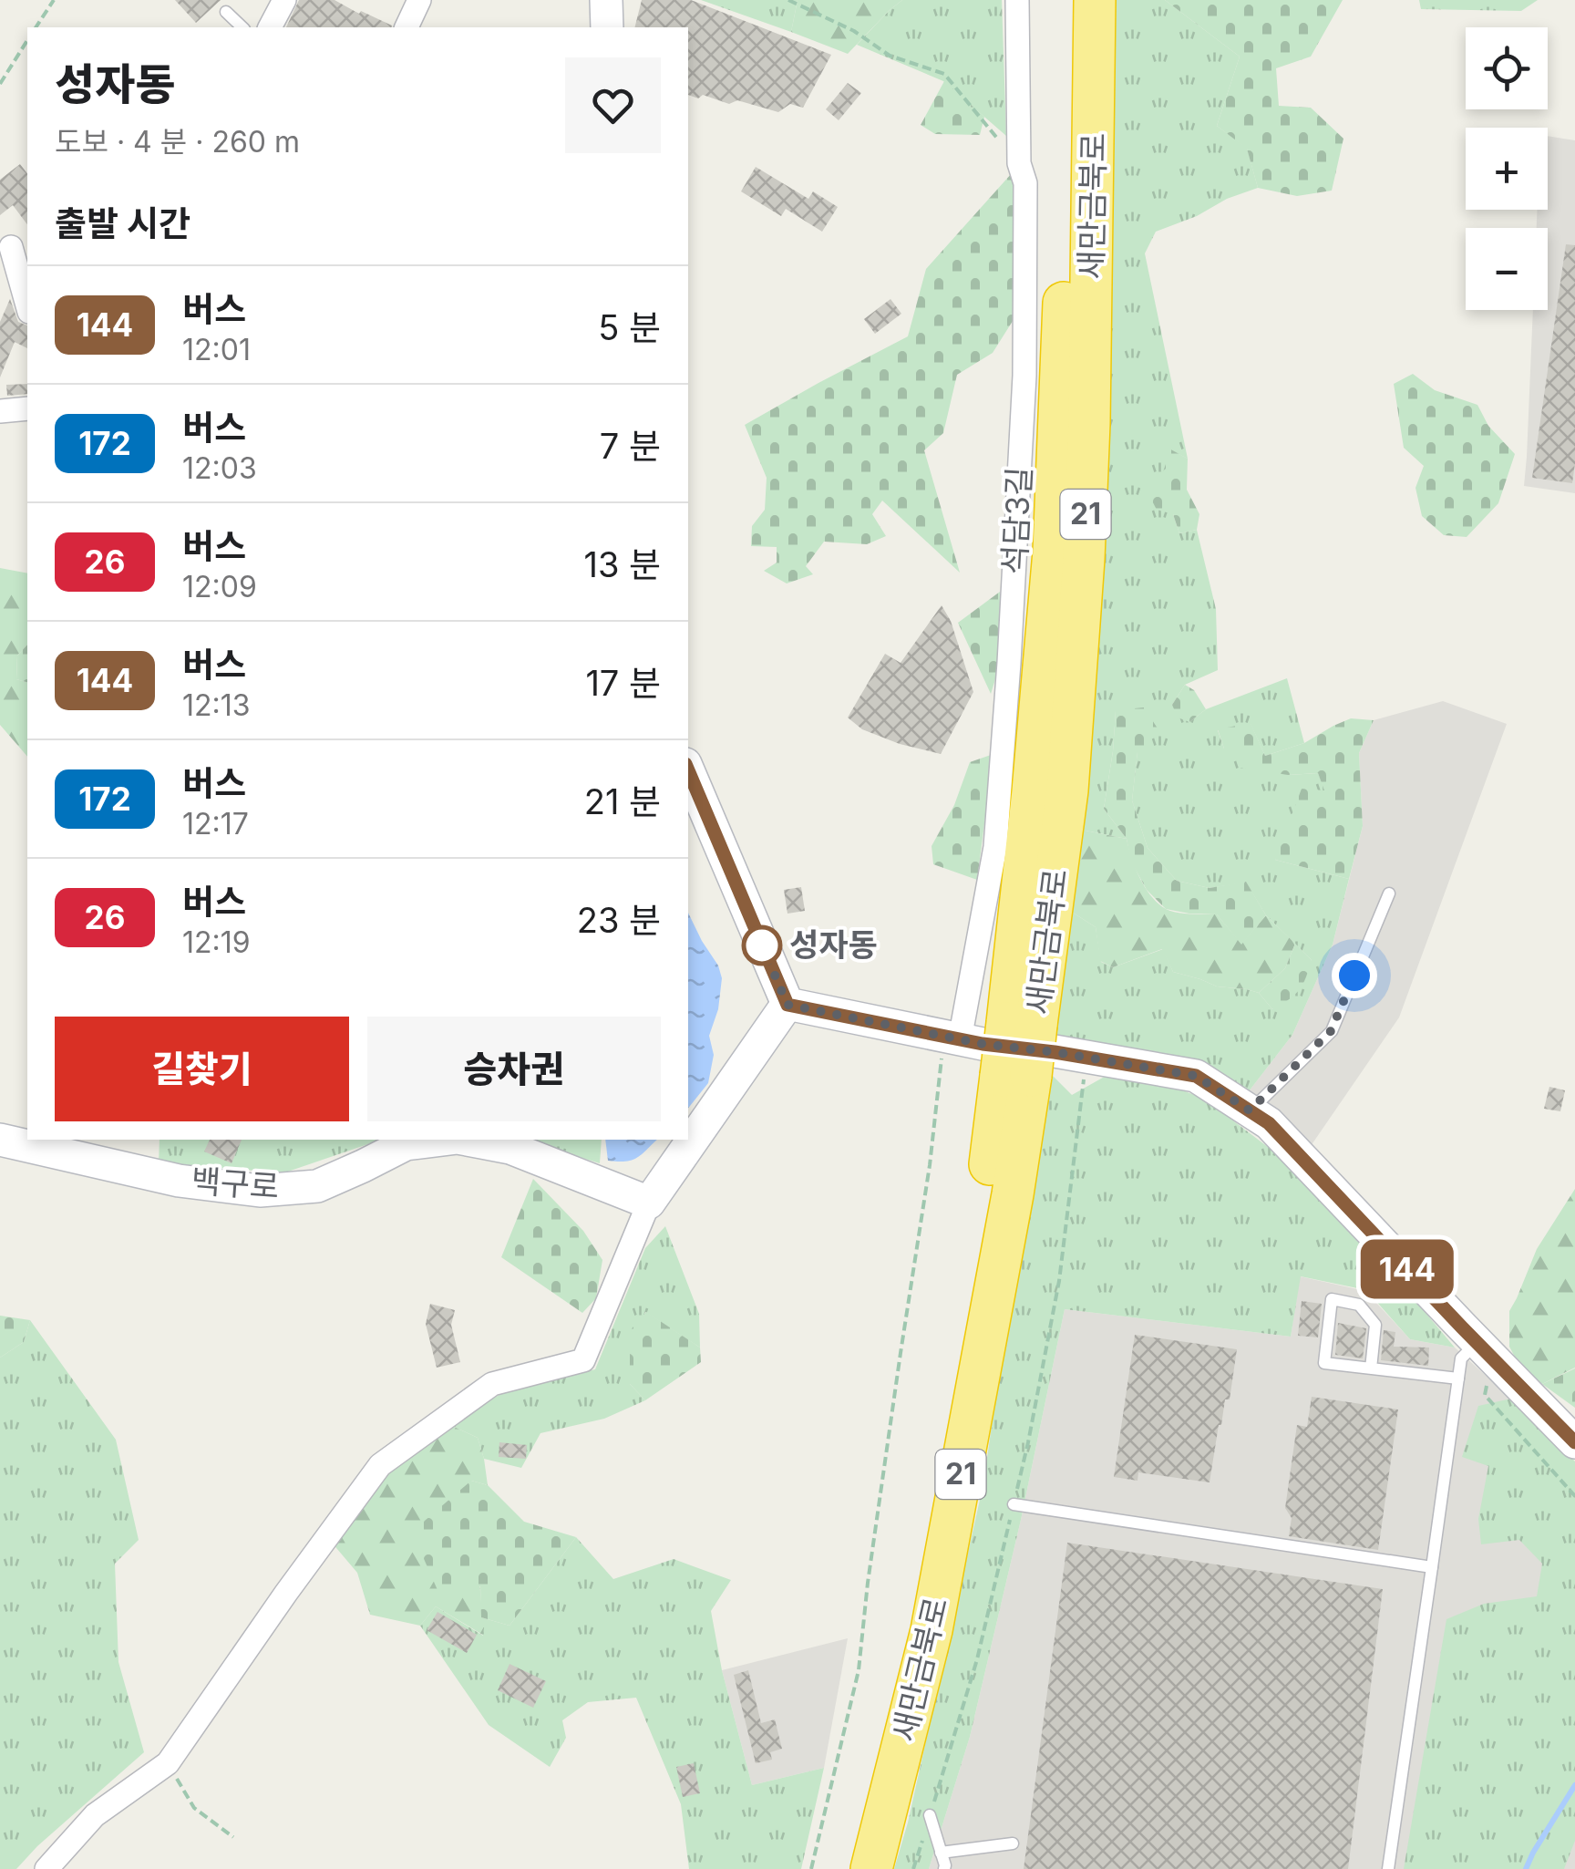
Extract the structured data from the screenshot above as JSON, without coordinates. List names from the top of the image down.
{
  "streets": {
    "highway": ["새만금북로", "21"],
    "main road": ["백구로"],
    "street": ["석담3길"]
  },
  "places": ["성자동"],
  "lines": ["bus line 144"],
  "page": {
    "on_map": "144",
    "map_buttons": ["+", "−"],
    "heading": [
      ["성자동", "도보 · 4 분 · 260 m"],
      "출발 시간"
    ],
    "list": [
      {
        "mark": "144",
        "name": "버스",
        "note": "12:01",
        "value": "5 분"
      },
      {
        "mark": "172",
        "name": "버스",
        "note": "12:03",
        "value": "7 분"
      },
      {
        "mark": "26",
        "name": "버스",
        "note": "12:09",
        "value": "13 분"
      },
      {
        "mark": "144",
        "name": "버스",
        "note": "12:13",
        "value": "17 분"
      },
      {
        "mark": "172",
        "name": "버스",
        "note": "12:17",
        "value": "21 분"
      },
      {
        "mark": "26",
        "name": "버스",
        "note": "12:19",
        "value": "23 분"
      }
    ],
    "buttons": ["길찾기", "승차권"]
  }
}
